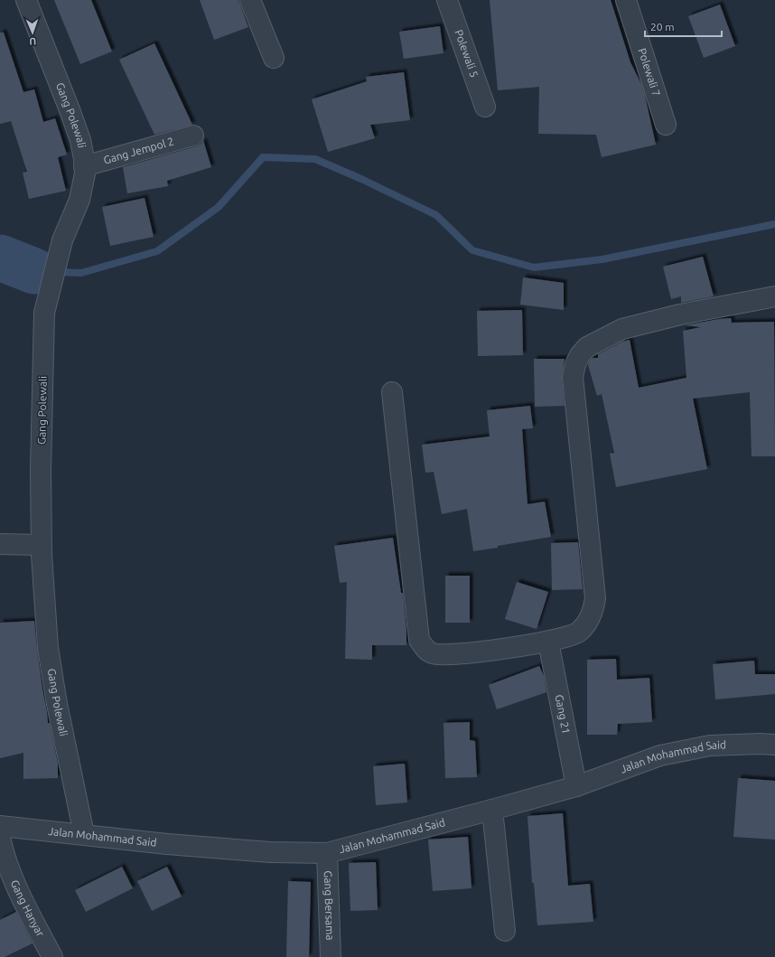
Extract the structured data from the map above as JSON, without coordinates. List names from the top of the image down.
{
  "streets": {
    "street": [
      "Polewali 5",
      "Polewali 7",
      "Gang Polewali",
      "Gang Jempol 2",
      "Gang 21",
      "Jalan Mohammad Said",
      "Gang Bersama",
      "Gang Hanyar"
    ]
  },
  "crossings": [
    ["Gang Polewali", "Gang Jempol 2"],
    ["Gang Polewali", "Jalan Mohammad Said"],
    ["Gang 21", "Jalan Mohammad Said"],
    ["Jalan Mohammad Said", "Gang Bersama"]
  ],
  "scale_bar": "20 m",
  "north": "bottom"
}
